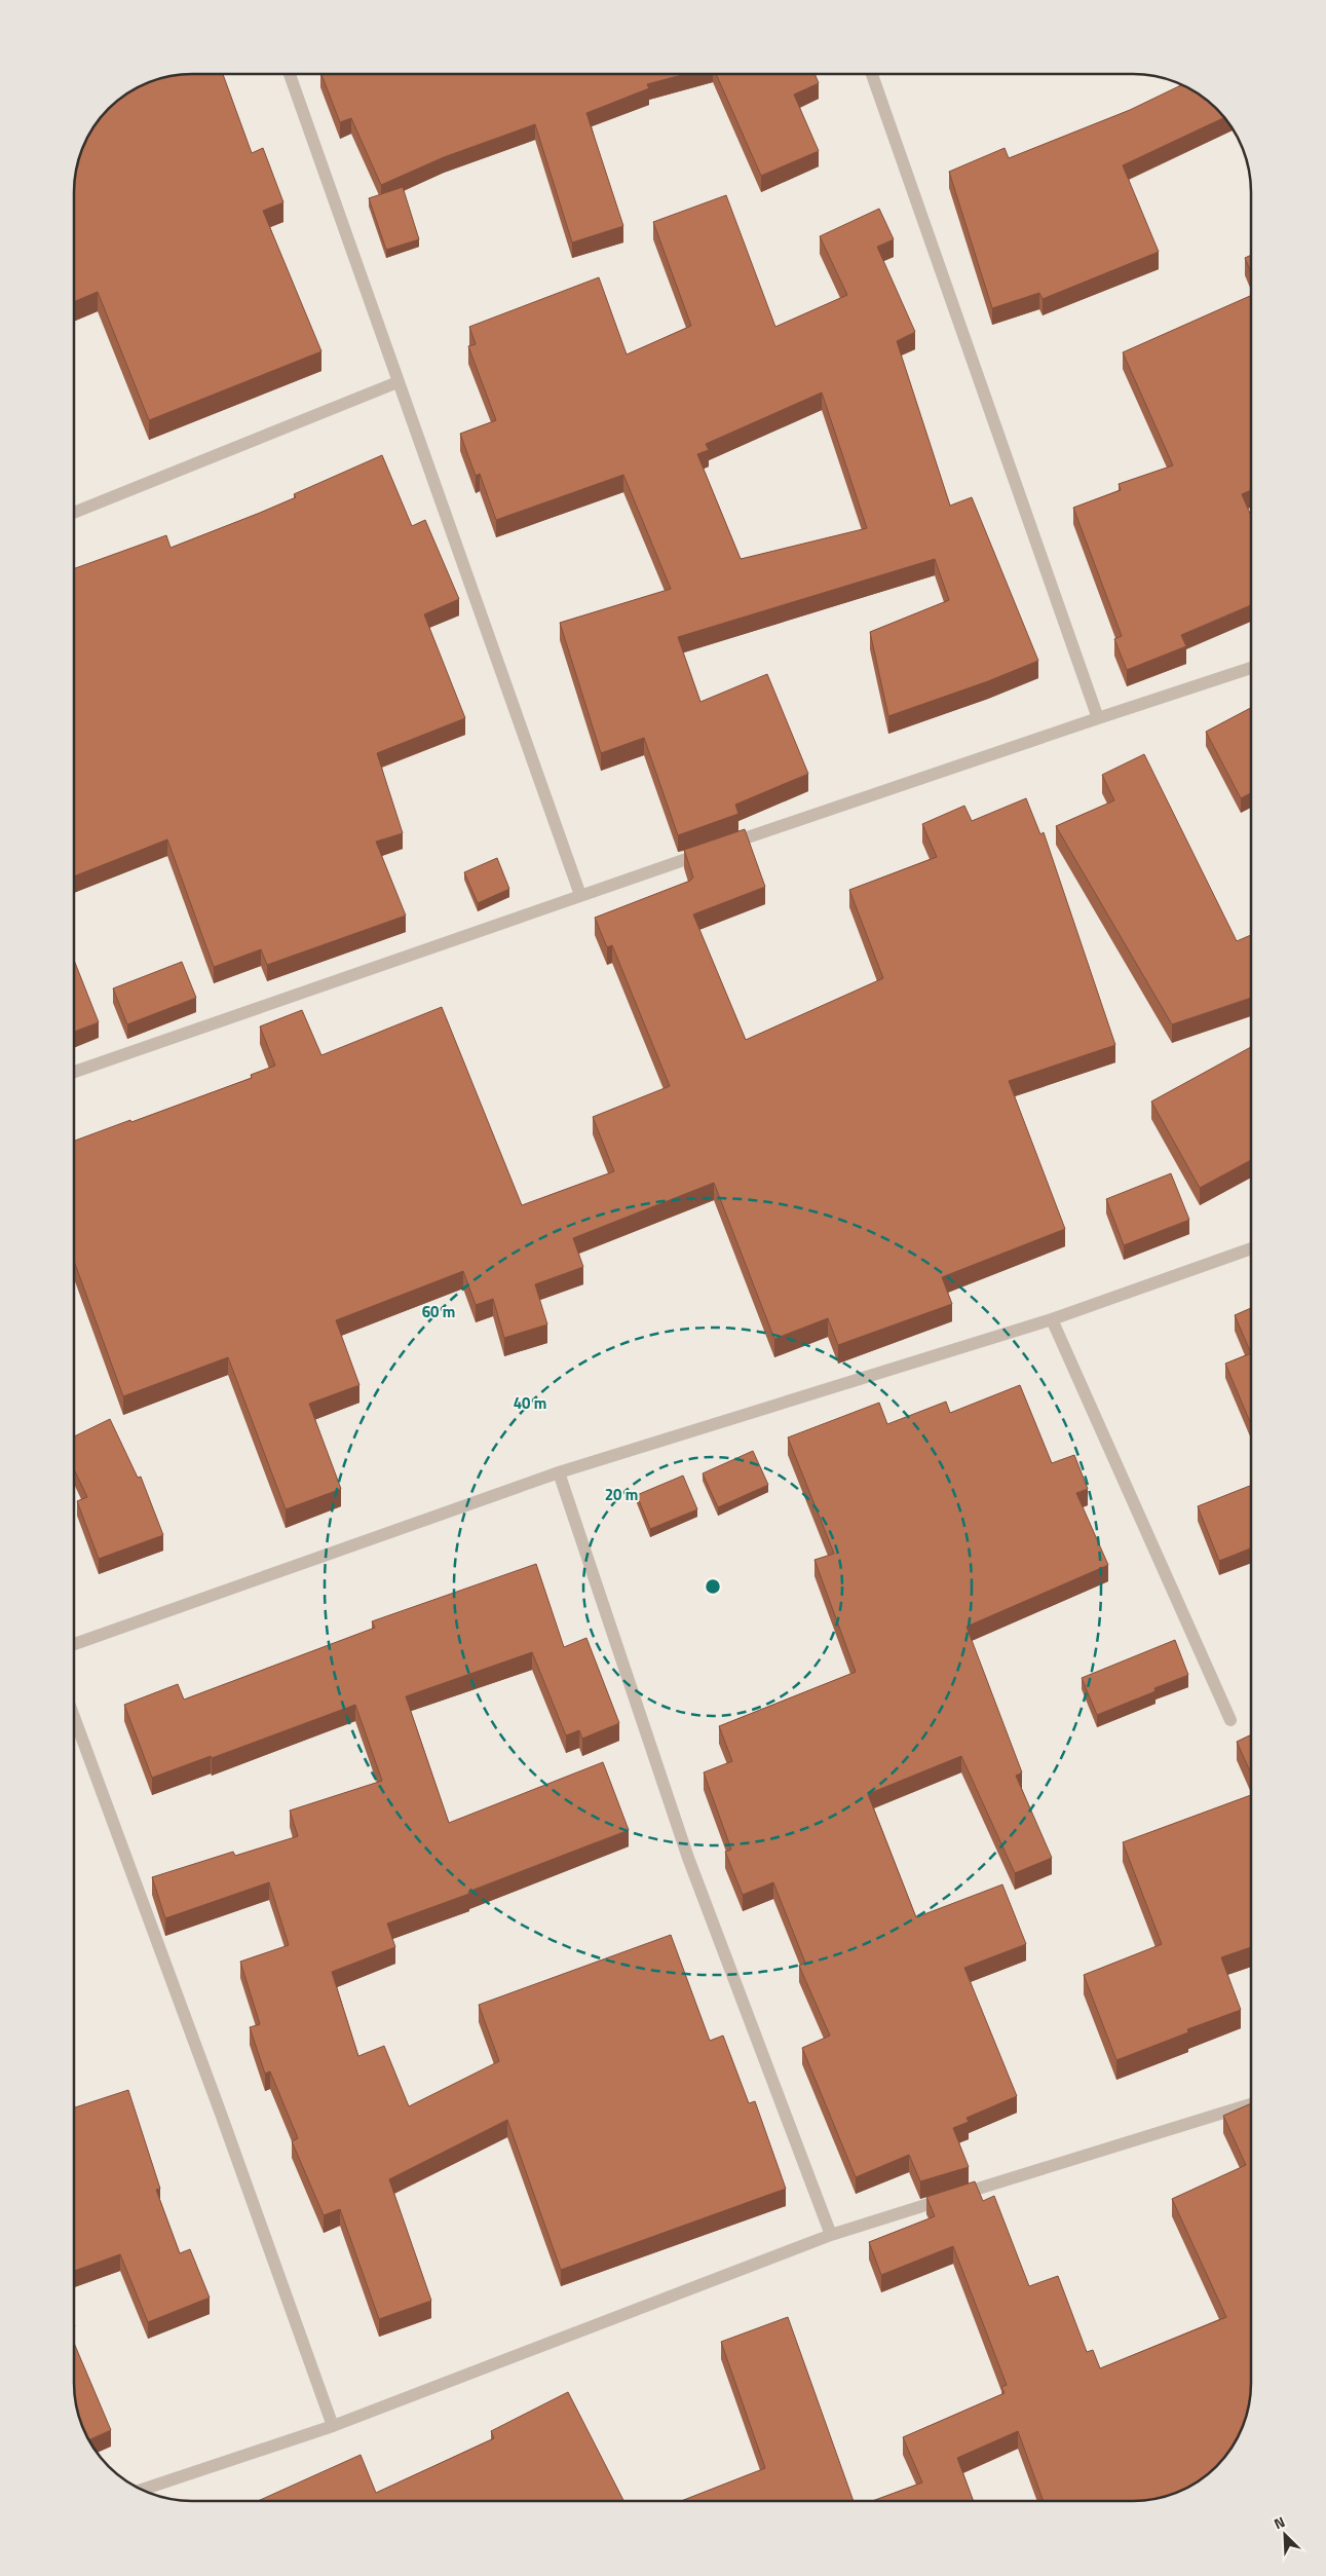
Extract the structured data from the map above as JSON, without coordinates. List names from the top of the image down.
{
  "north": "top left",
  "rings": ["60 m", "40 m", "20 m"]
}
